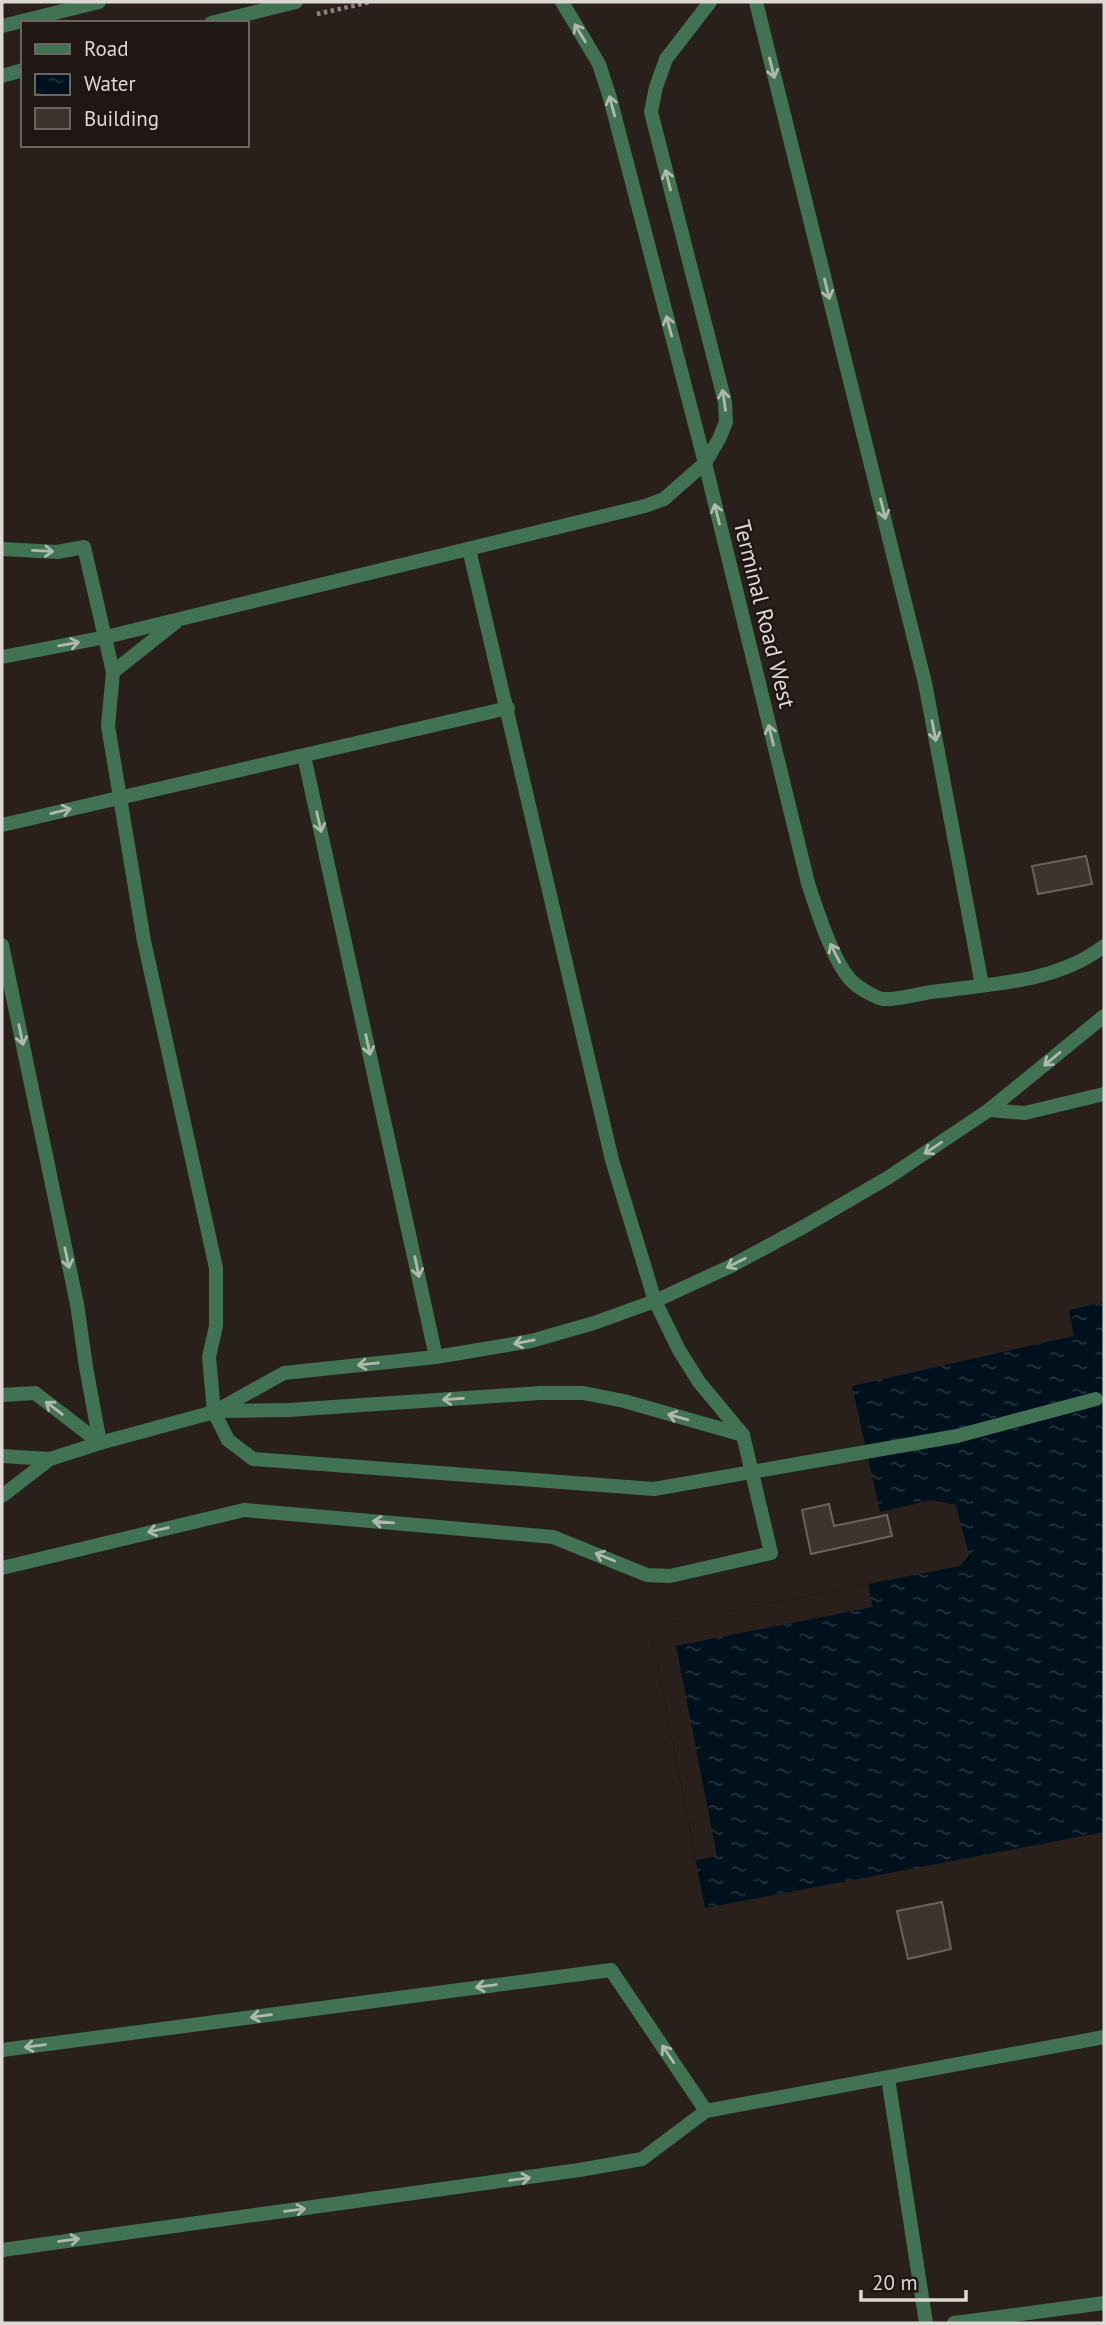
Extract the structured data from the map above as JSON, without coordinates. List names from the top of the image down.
{
  "streets": {
    "street": ["Terminal Road West"]
  },
  "one_way": ["Terminal Road West"],
  "legend": ["Road", "Water", "Building"],
  "scale_bar": "20 m"
}
